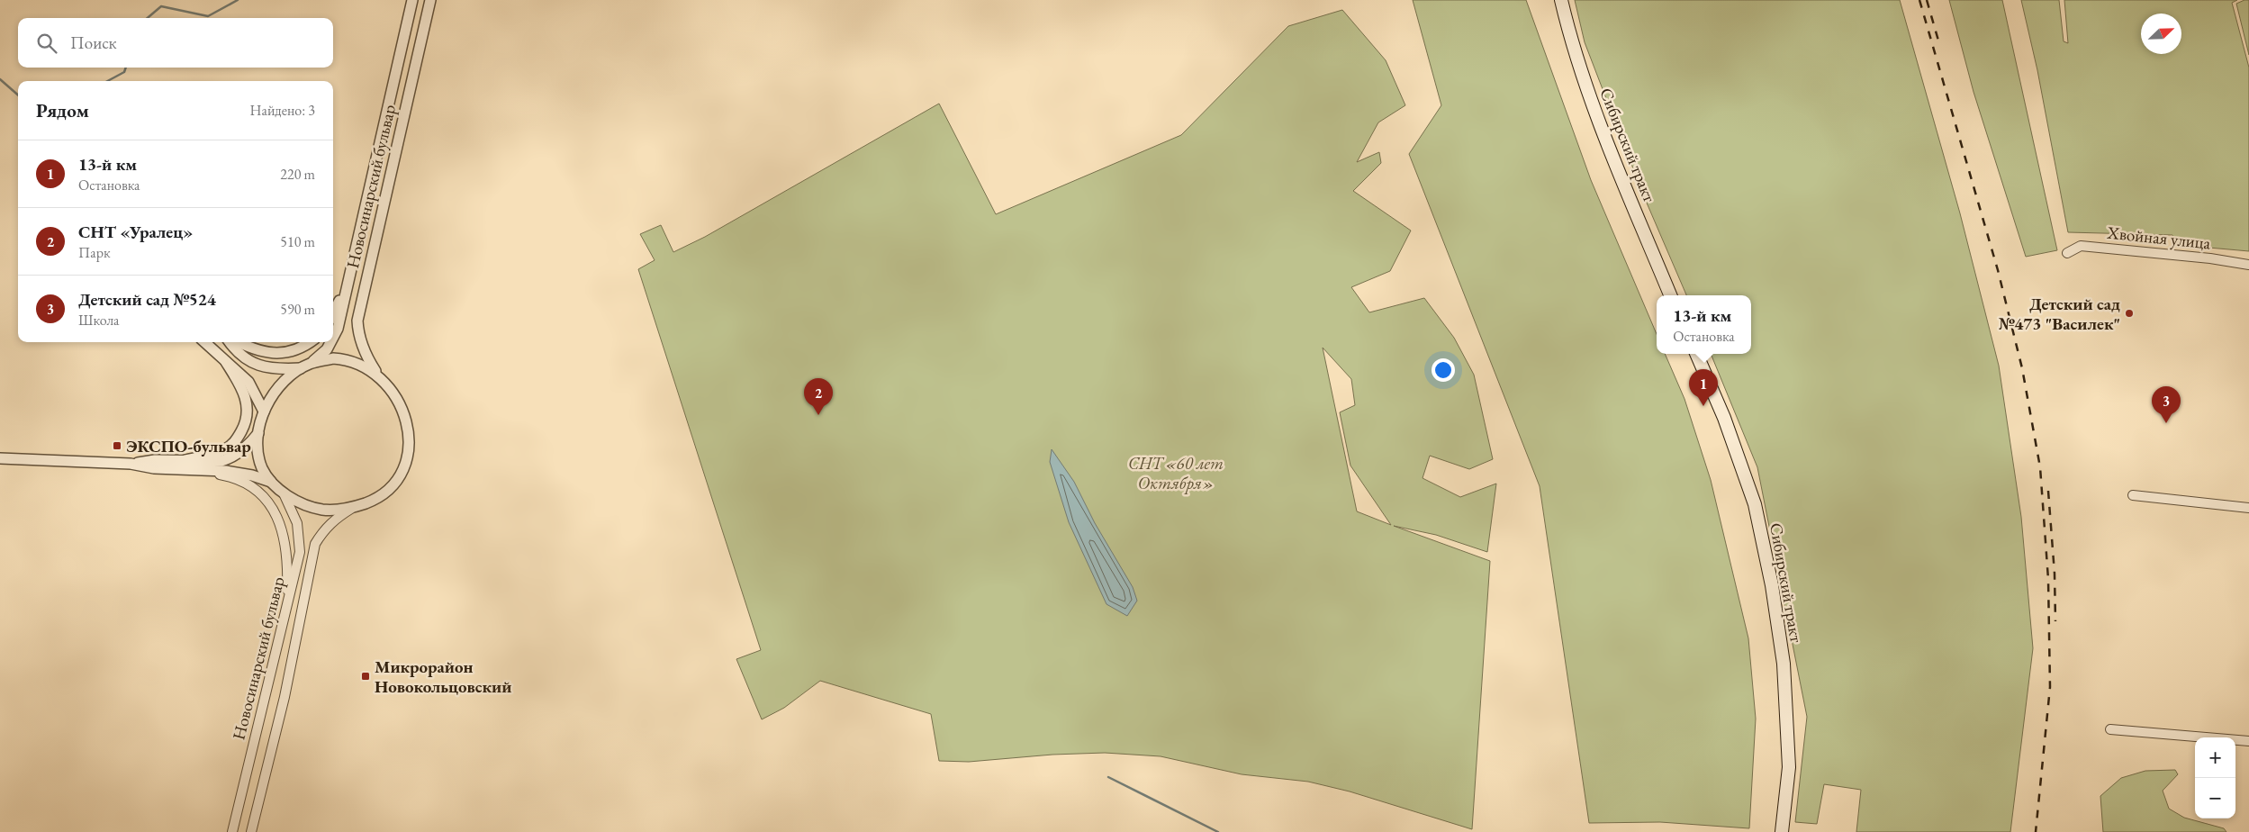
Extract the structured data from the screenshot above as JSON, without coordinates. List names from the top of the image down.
{
  "streets": {
    "main road": ["Сибирский тракт"],
    "street": ["Новосинарский бульвар", "Хвойная улица"]
  },
  "parks": ["СНТ «60 лет Октября»"],
  "places": {
    "other": ["Детский сад №473 \"Василек\""],
    "transit": ["ЭКСПО-бульвар", "Микрорайон Новокольцовский"]
  },
  "north": "top right",
  "page": {
    "search": "Поиск",
    "heading": ["Рядом", "Найдено: 3"],
    "list": [
      {
        "mark": "1",
        "name": "13-й км",
        "note": "Остановка",
        "value": "220 m"
      },
      {
        "mark": "2",
        "name": "СНТ «Уралец»",
        "note": "Парк",
        "value": "510 m"
      },
      {
        "mark": "3",
        "name": "Детский сад №524",
        "note": "Школа",
        "value": "590 m"
      }
    ],
    "popup": ["13-й км", "Остановка"],
    "pins": ["1", "2", "3"],
    "map_buttons": ["+", "−"]
  }
}
